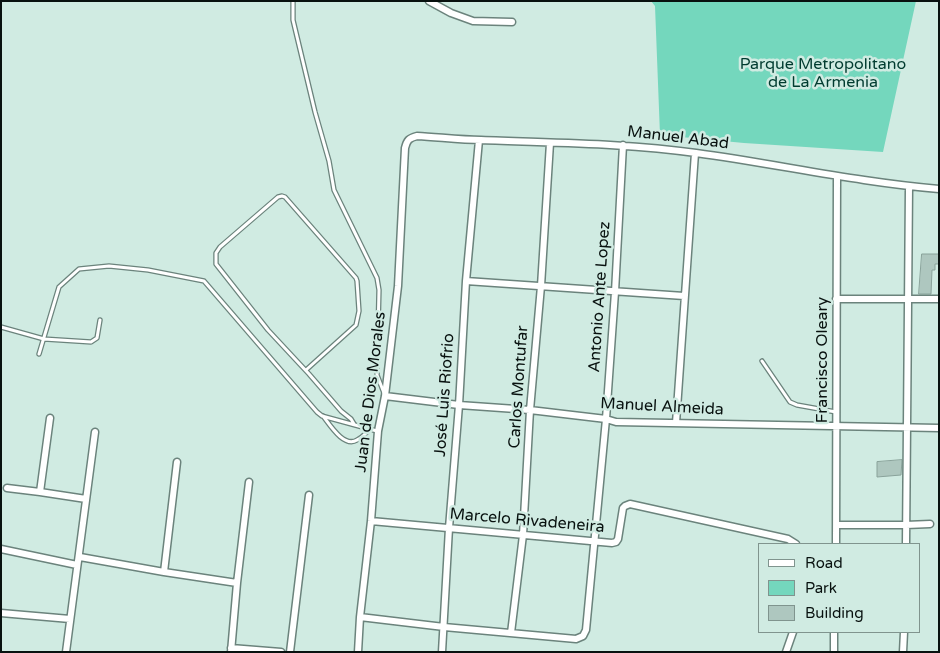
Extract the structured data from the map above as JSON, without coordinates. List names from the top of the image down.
{
  "streets": {
    "street": [
      "Manuel Abad",
      "Antonio Ante Lopez",
      "Francisco Oleary",
      "Carlos Montufar",
      "Juan de Dios Morales",
      "José Luis Riofrio",
      "Manuel Almeida",
      "Marcelo Rivadeneira"
    ]
  },
  "crossings": [
    ["Manuel Abad", "Antonio Ante Lopez"],
    ["Manuel Abad", "Francisco Oleary"],
    ["Manuel Abad", "Carlos Montufar"],
    ["Manuel Abad", "Juan de Dios Morales"],
    ["Manuel Abad", "José Luis Riofrio"],
    ["Antonio Ante Lopez", "Carlos Montufar"],
    ["Antonio Ante Lopez", "Manuel Almeida"],
    ["Antonio Ante Lopez", "Marcelo Rivadeneira"],
    ["Francisco Oleary", "Manuel Almeida"],
    ["Carlos Montufar", "Manuel Almeida"],
    ["Carlos Montufar", "Marcelo Rivadeneira"],
    ["Juan de Dios Morales", "Manuel Almeida"],
    ["Juan de Dios Morales", "Marcelo Rivadeneira"],
    ["José Luis Riofrio", "Manuel Almeida"],
    ["José Luis Riofrio", "Marcelo Rivadeneira"]
  ],
  "parks": ["Parque Metropolitano de La Armenia"],
  "legend": ["Road", "Park", "Building"]
}
